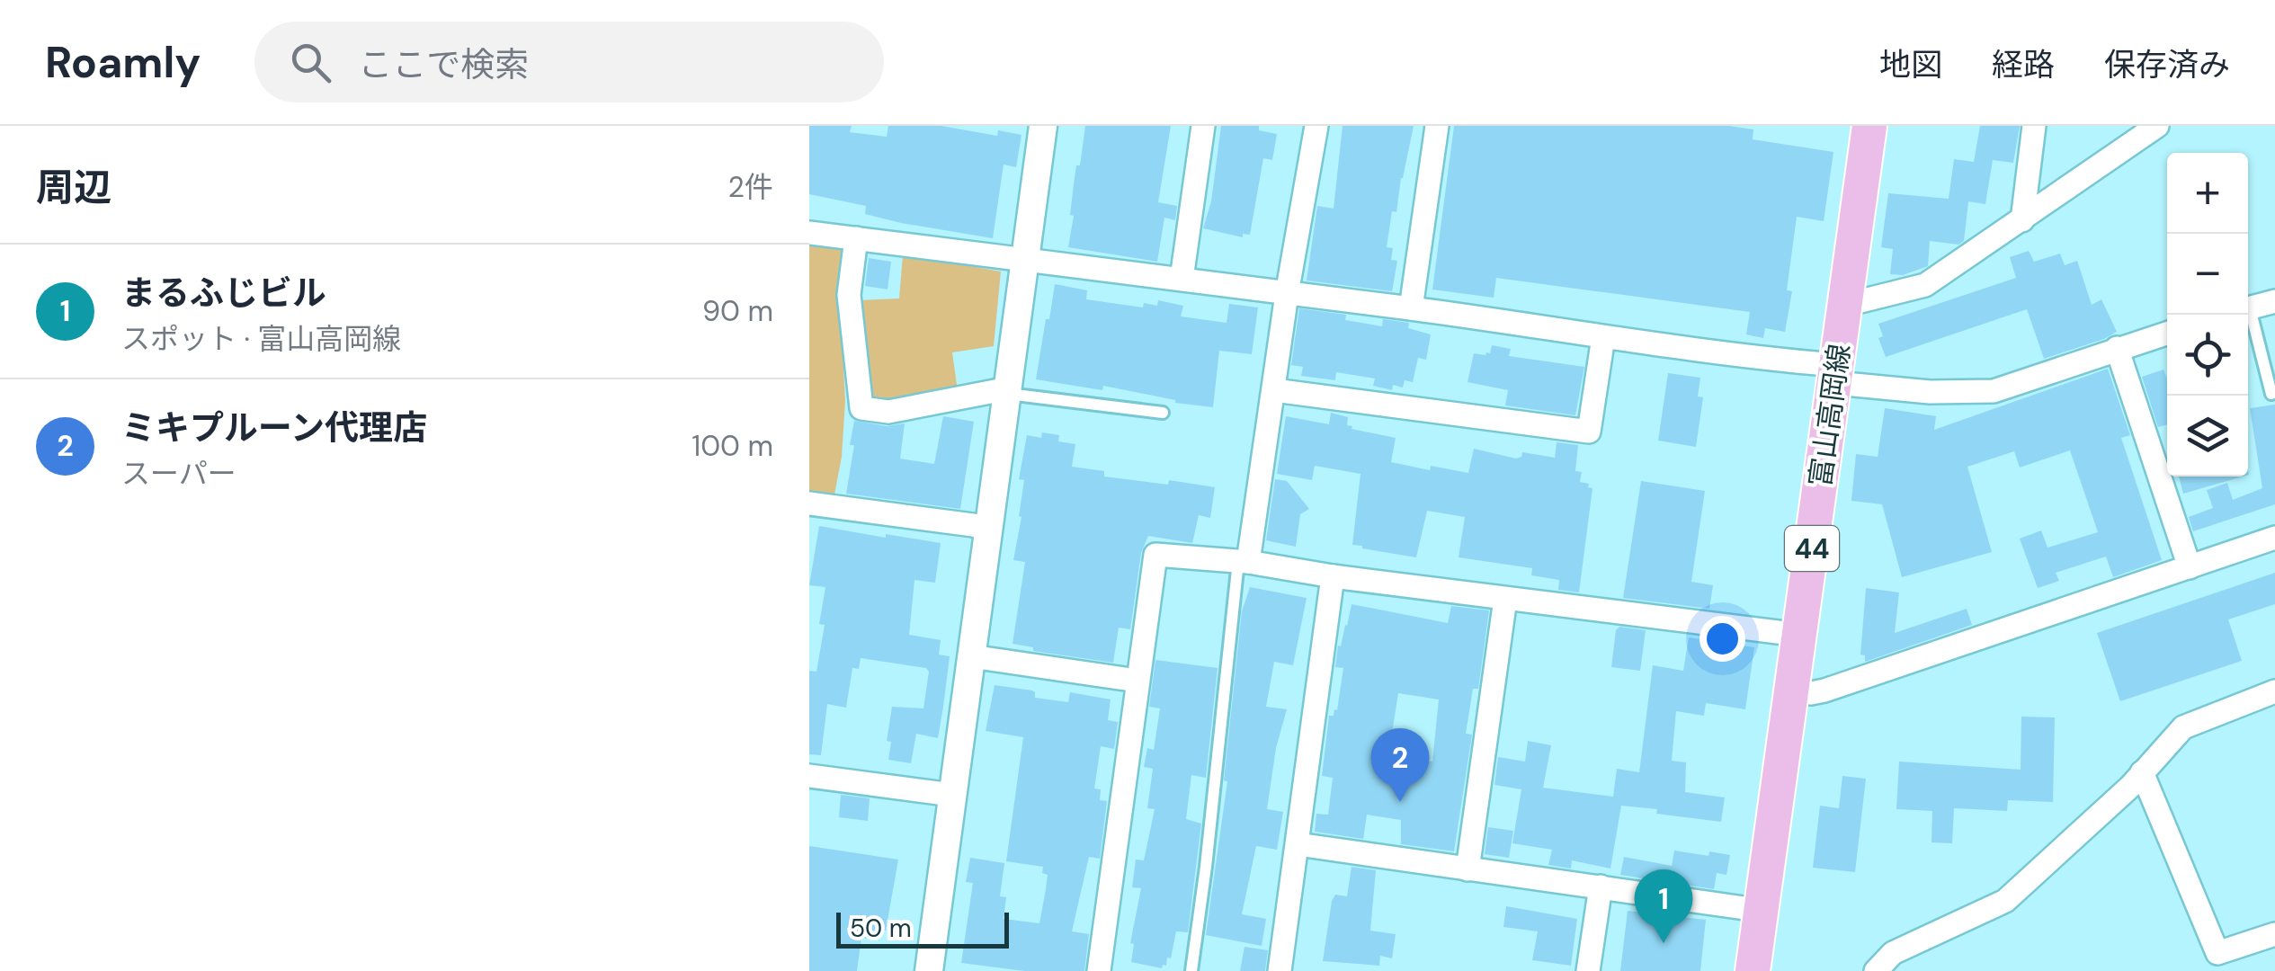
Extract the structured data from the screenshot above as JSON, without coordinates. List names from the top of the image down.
{
  "streets": {
    "main road": ["富山高岡線", "44"]
  },
  "scale_bar": "50 m",
  "page": {
    "header": "Roamly",
    "search": "ここで検索",
    "nav": ["地図", "経路", "保存済み"],
    "heading": ["周辺", "2件"],
    "map_buttons": ["+", "−"],
    "list": [
      {
        "mark": "1",
        "name": "まるふじビル",
        "note": "スポット · 富山高岡線",
        "value": "90 m"
      },
      {
        "mark": "2",
        "name": "ミキプルーン代理店",
        "note": "スーパー",
        "value": "100 m"
      }
    ],
    "pins": ["2", "1"],
    "scale": "50 m"
  }
}
